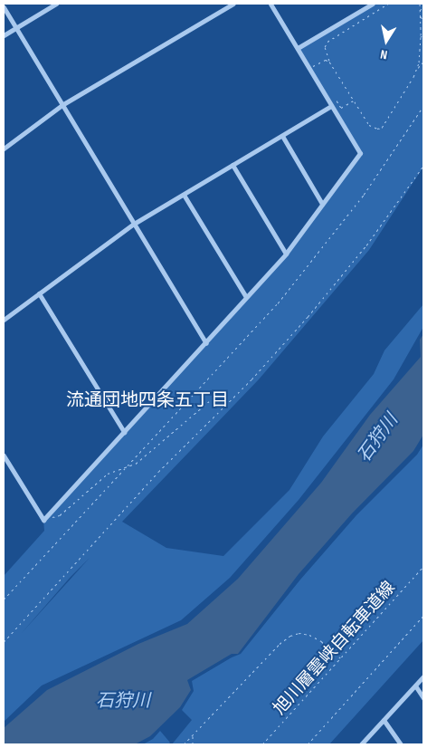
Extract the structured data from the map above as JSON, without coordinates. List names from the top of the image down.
{
  "streets": {
    "path": ["旭川層雲峡自転車道線"]
  },
  "districts": ["流通団地四条五丁目"],
  "water": ["石狩川"],
  "north": "bottom"
}
